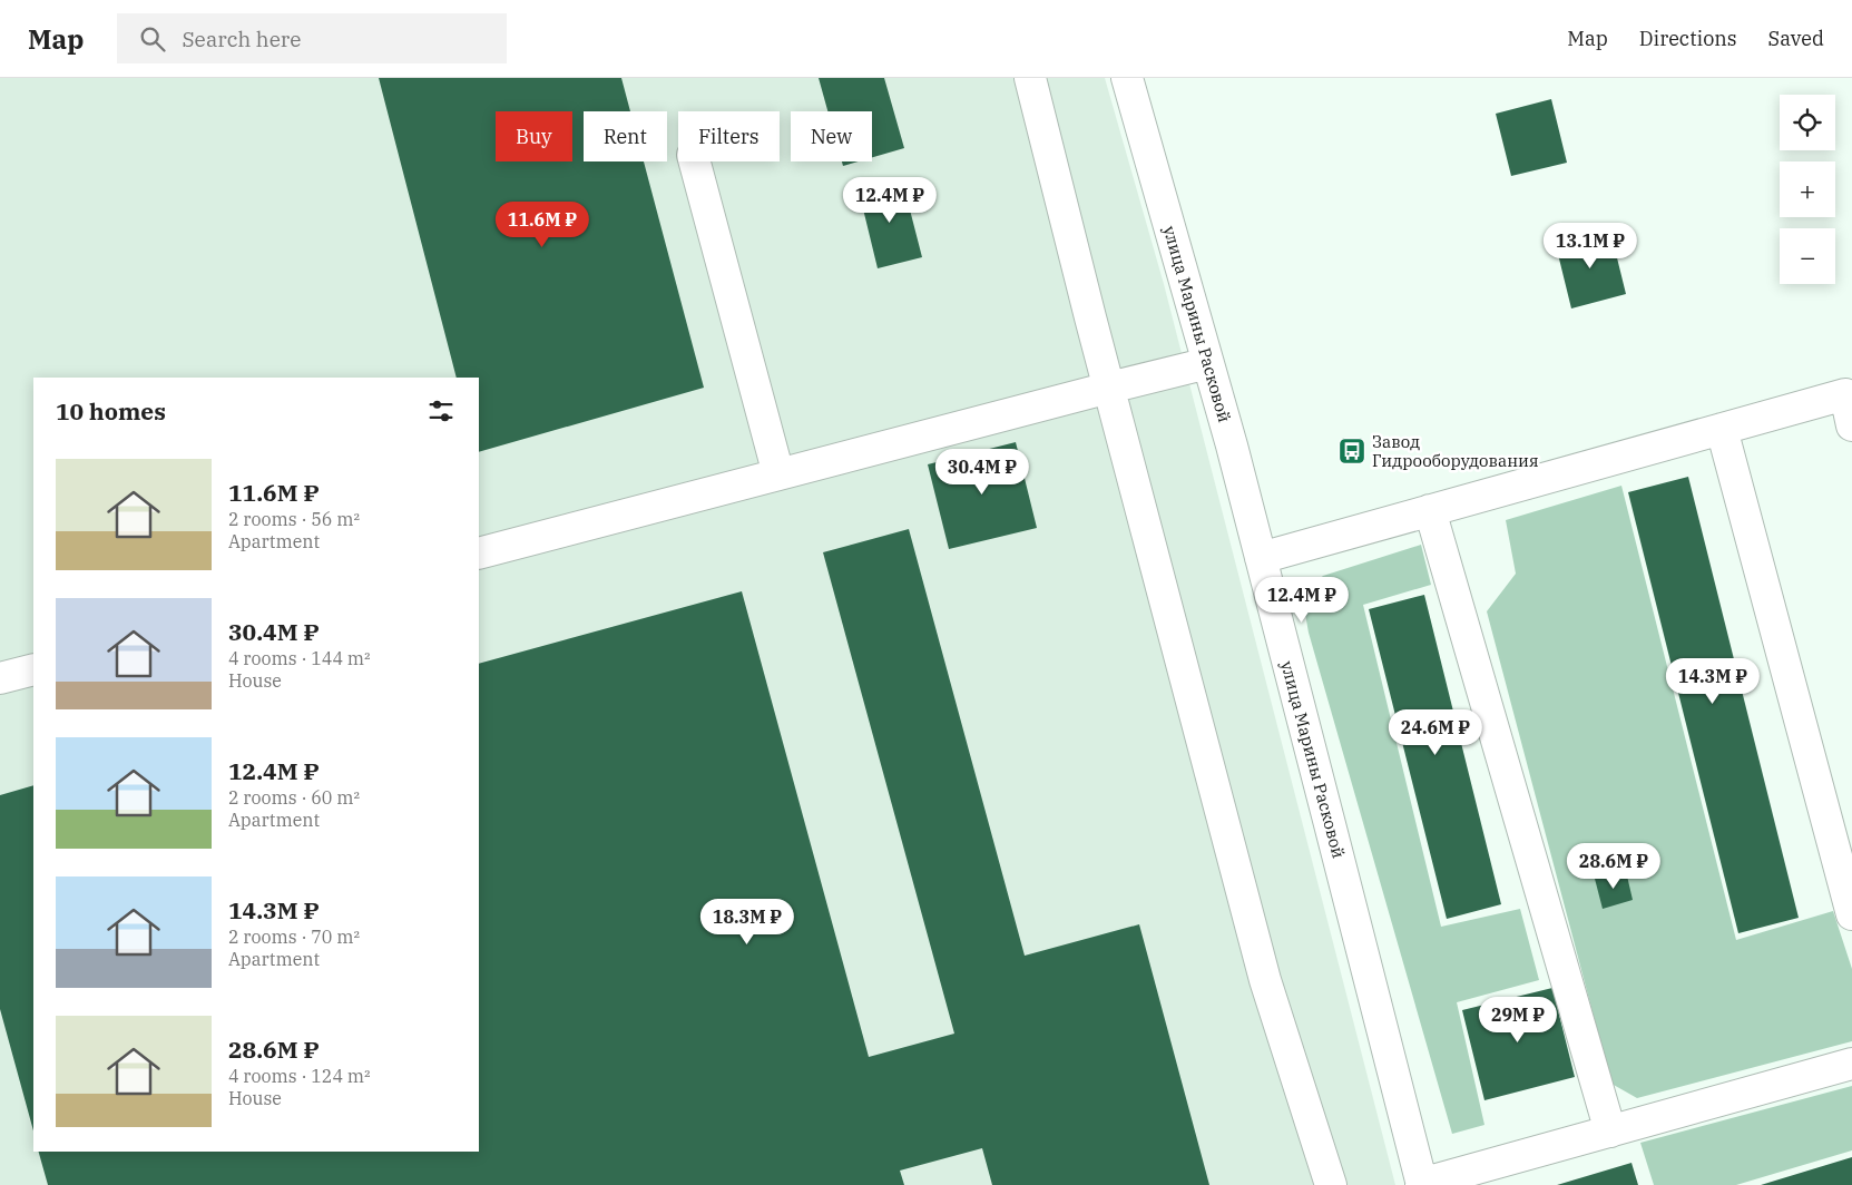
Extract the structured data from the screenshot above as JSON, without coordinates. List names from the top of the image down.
{
  "streets": {
    "street": ["улица Марины Расковой"]
  },
  "places": {
    "bus stop": ["Завод Гидрооборудования"]
  },
  "page": {
    "header": "Map",
    "search": "Search here",
    "nav": ["Map", "Directions", "Saved"],
    "map_buttons": ["+", "−"],
    "chip": [
      "Buy",
      "Rent",
      "Filters",
      "New"
    ],
    "price": [
      "12.4M ₽",
      "11.6M ₽",
      "13.1M ₽",
      "30.4M ₽",
      "12.4M ₽",
      "14.3M ₽",
      "24.6M ₽",
      "28.6M ₽",
      "18.3M ₽",
      "29M ₽"
    ],
    "heading": "10 homes",
    "list": [
      {
        "name": "11.6M ₽",
        "note": "2 rooms · 56 m² · Apartment"
      },
      {
        "name": "30.4M ₽",
        "note": "4 rooms · 144 m² · House"
      },
      {
        "name": "12.4M ₽",
        "note": "2 rooms · 60 m² · Apartment"
      },
      {
        "name": "14.3M ₽",
        "note": "2 rooms · 70 m² · Apartment"
      },
      {
        "name": "28.6M ₽",
        "note": "4 rooms · 124 m² · House"
      }
    ]
  }
}
